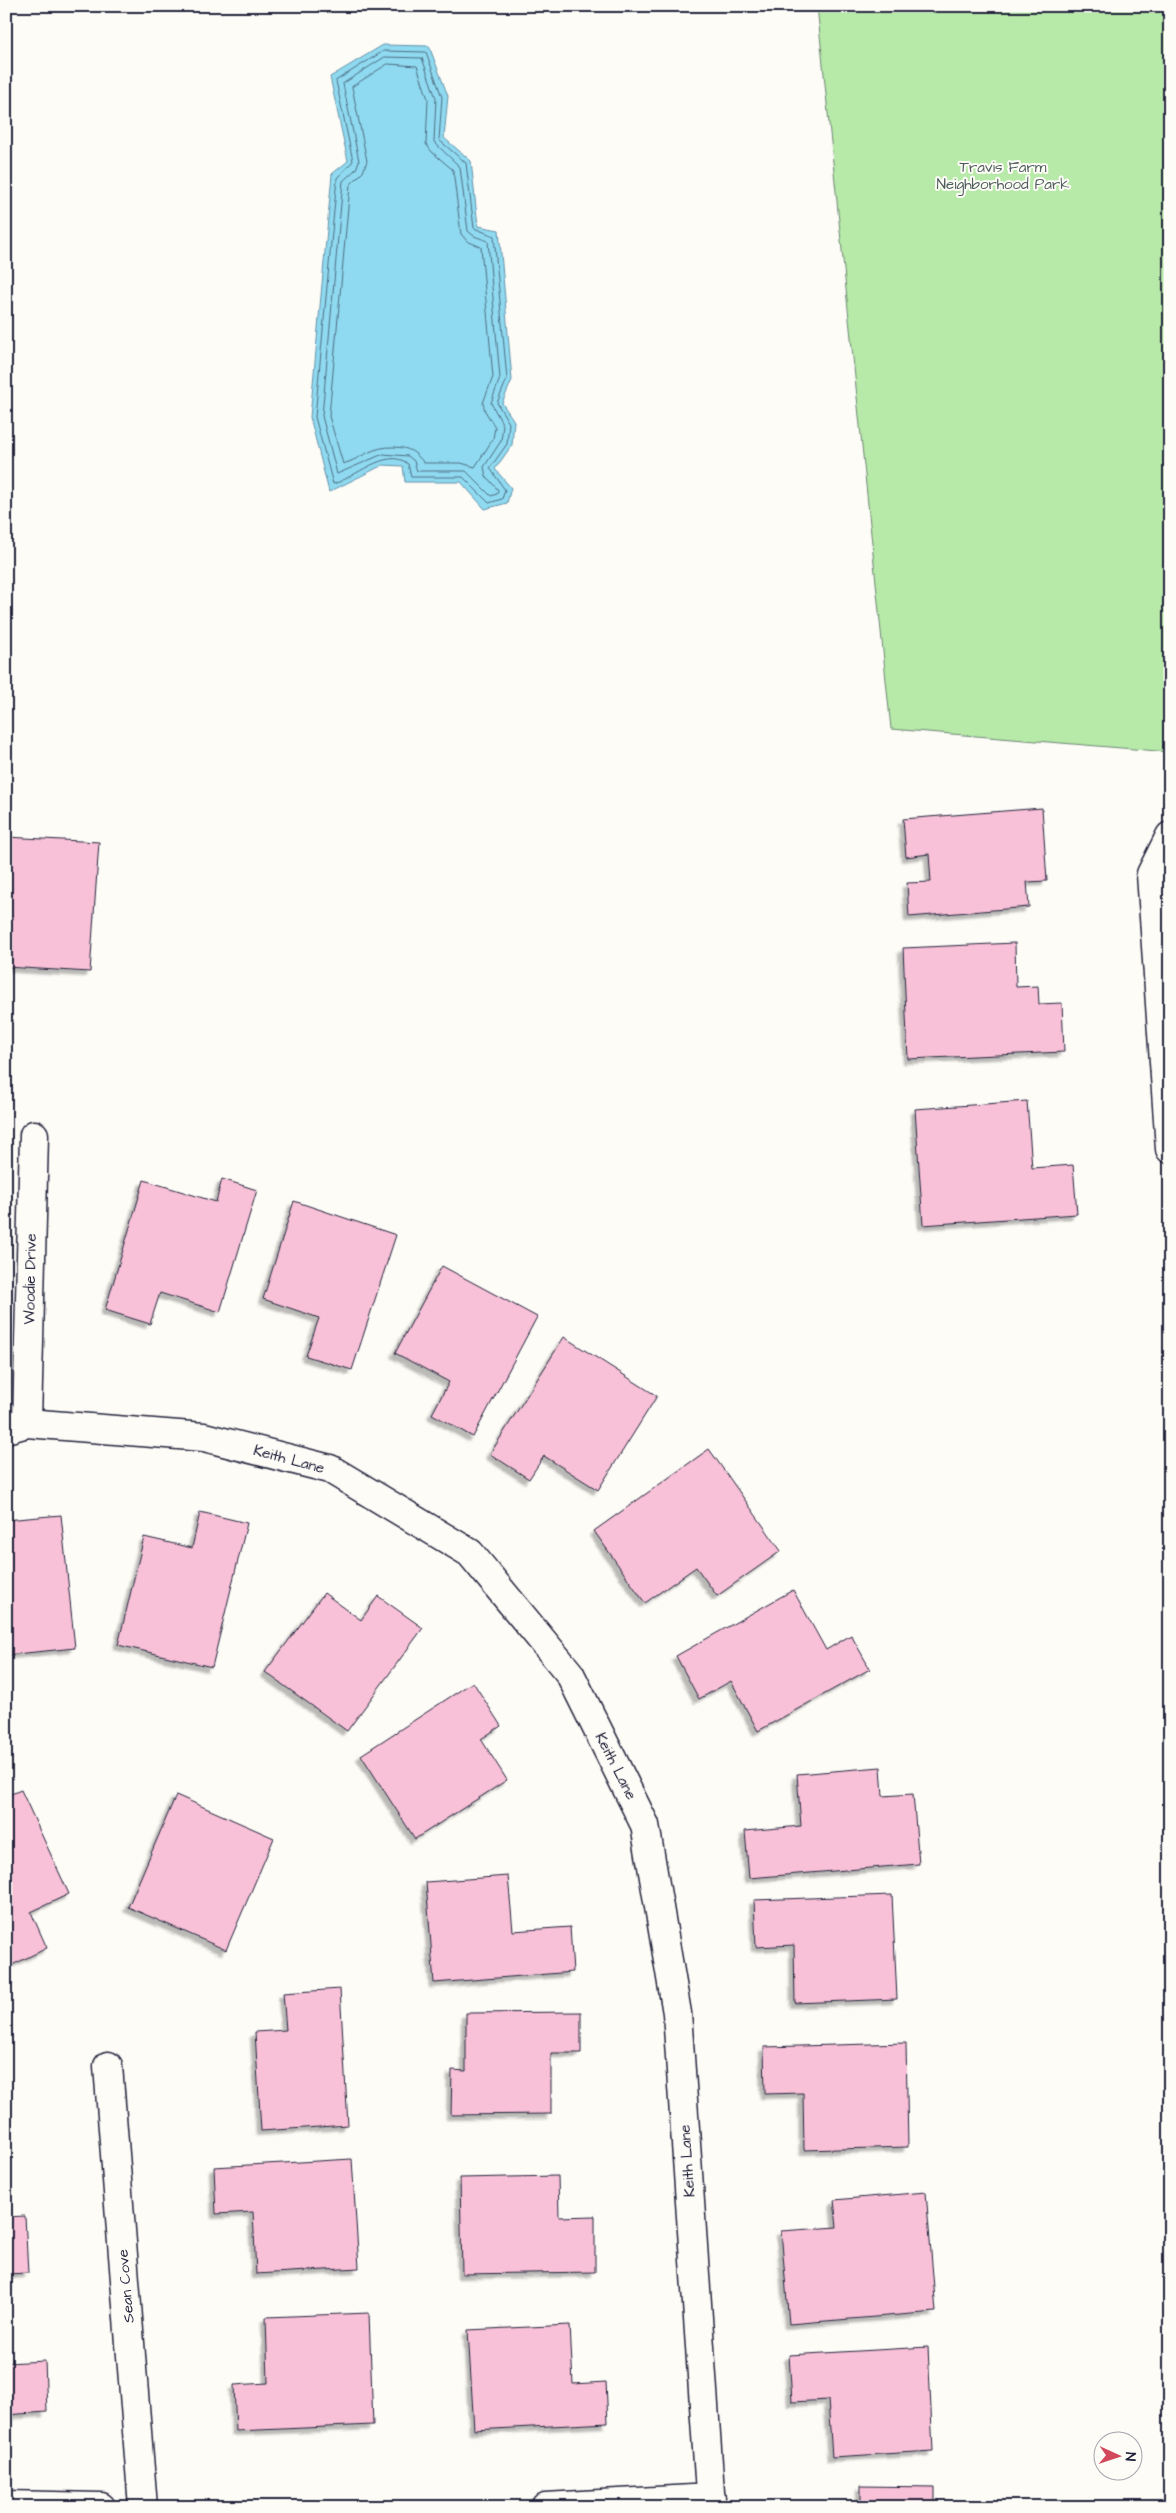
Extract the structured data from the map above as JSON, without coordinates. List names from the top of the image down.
{
  "streets": {
    "street": ["Woodie Drive", "Keith Lane", "Sean Cove"]
  },
  "crossings": [
    ["Woodie Drive", "Keith Lane"]
  ],
  "parks": ["Travis Farm Neighborhood Park"],
  "north": "right"
}
